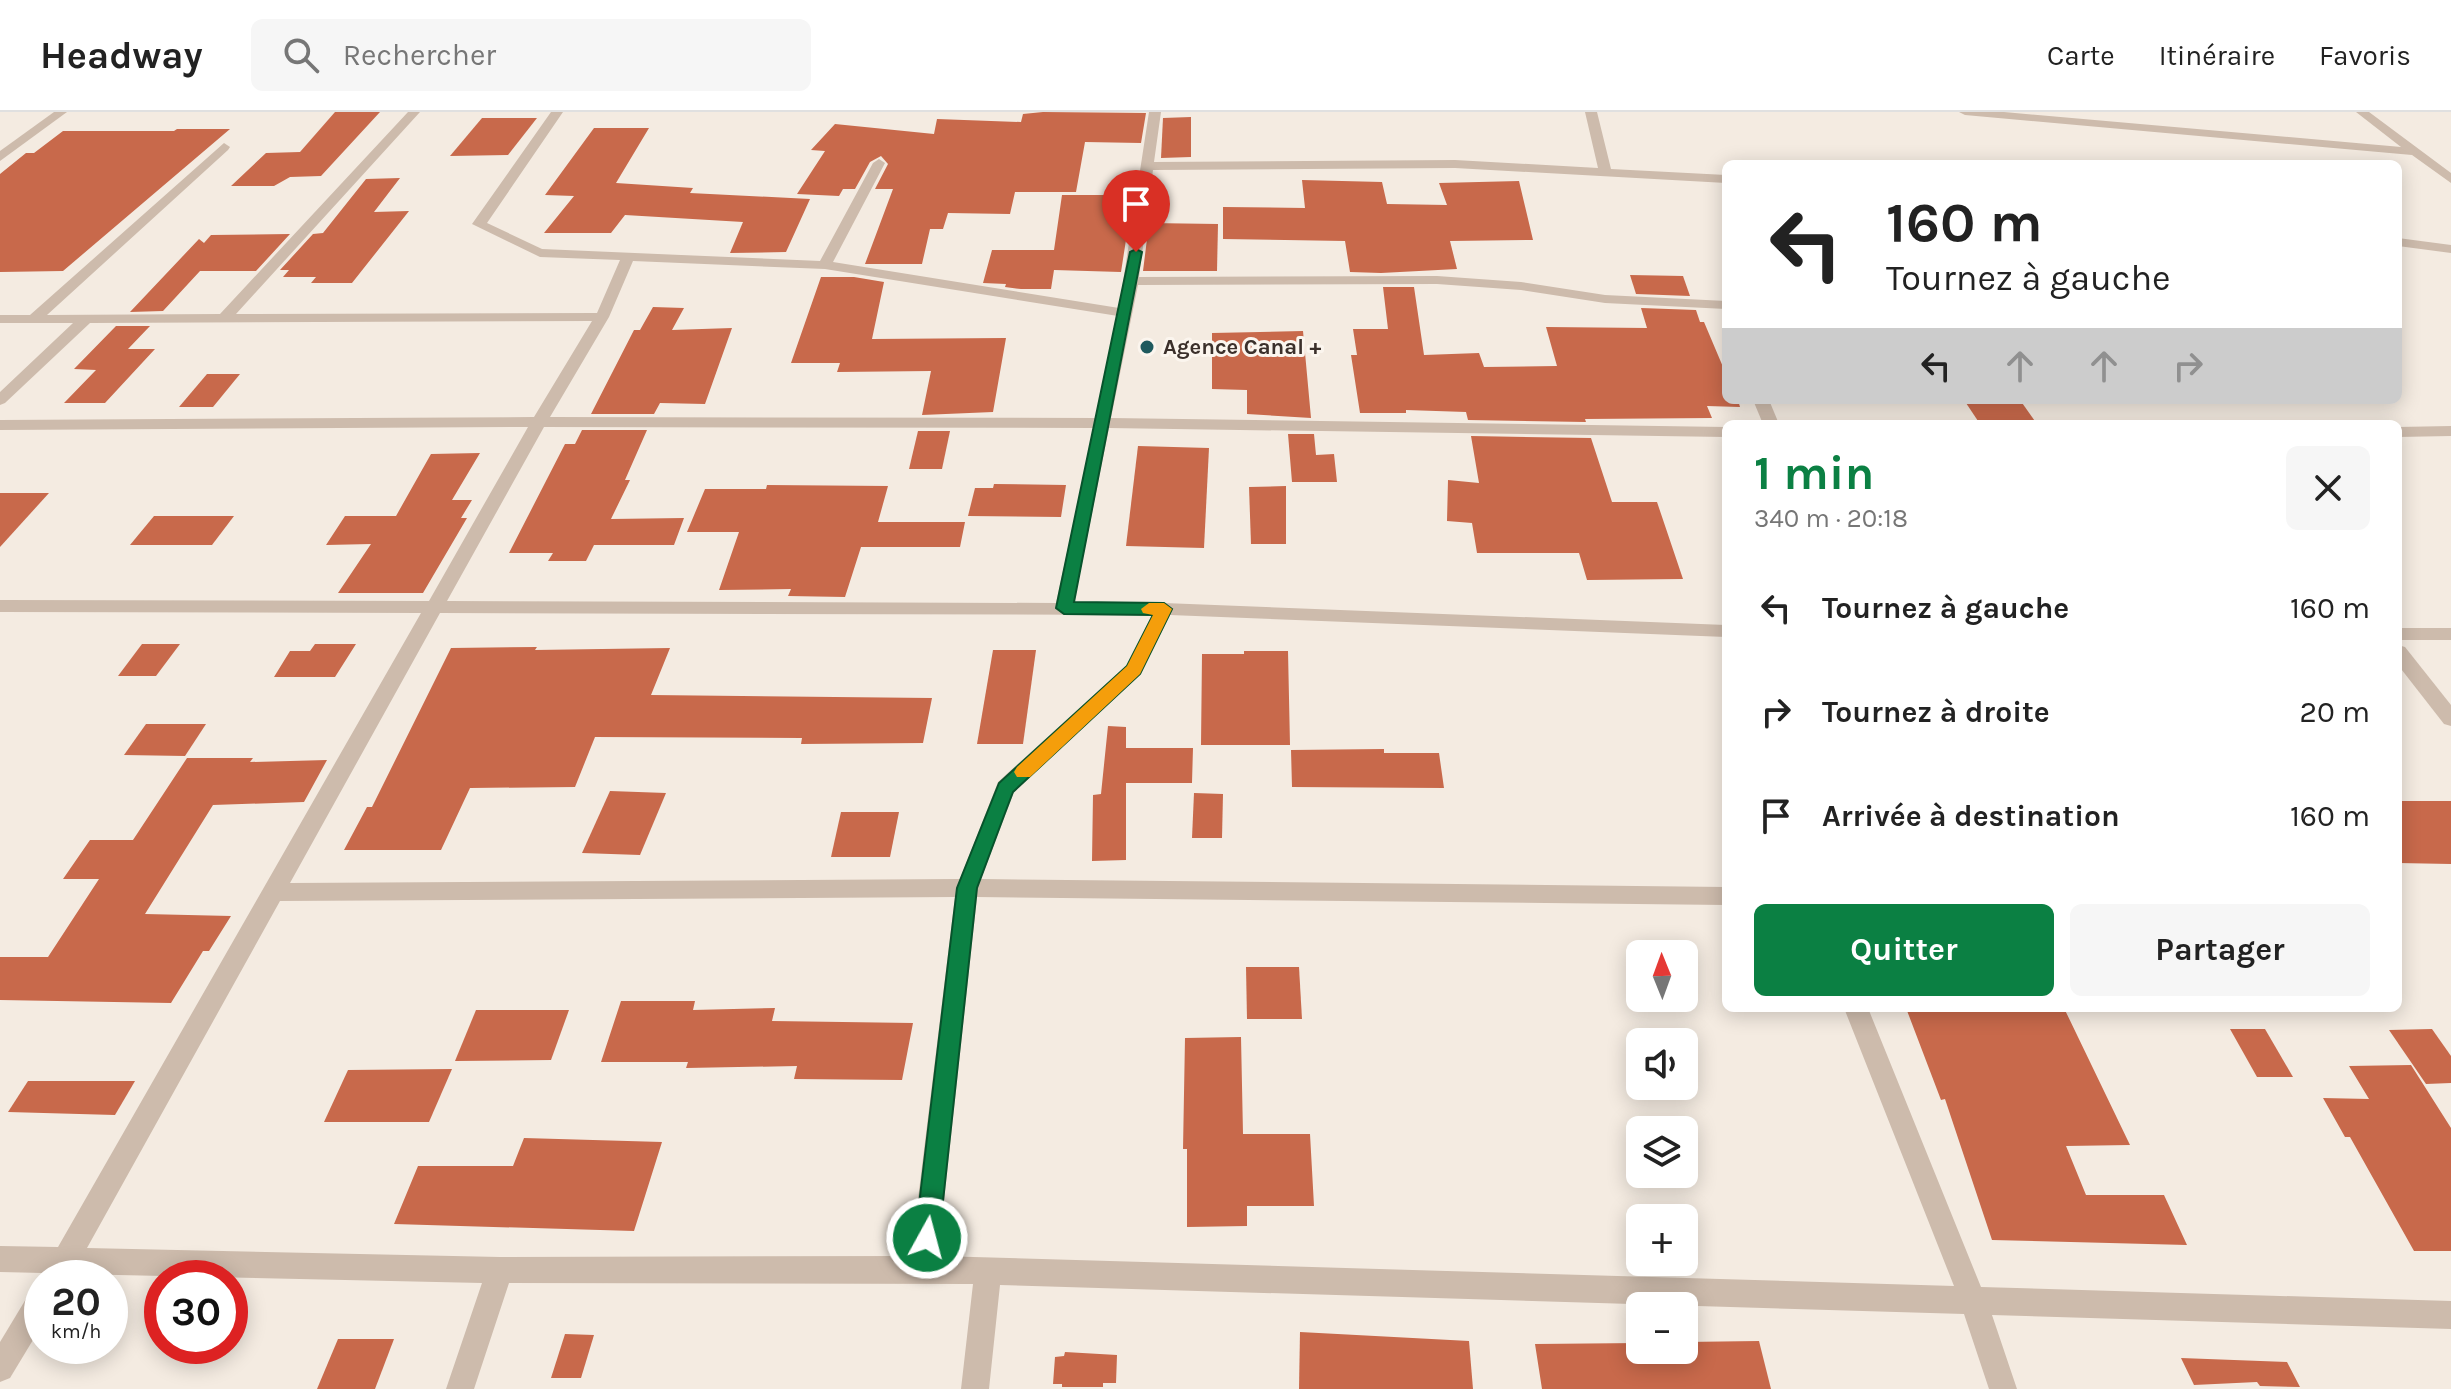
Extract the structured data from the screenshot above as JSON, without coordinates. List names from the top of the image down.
{
  "places": ["Agence Canal +"],
  "north": "top",
  "page": {
    "header": "Headway",
    "search": "Rechercher",
    "nav": ["Carte", "Itinéraire", "Favoris"],
    "turn": ["160 m", "Tournez à gauche"],
    "heading": ["1 min", "340 m · 20:18"],
    "list": [
      {
        "name": "Tournez à gauche",
        "value": "160 m"
      },
      {
        "name": "Tournez à droite",
        "value": "20 m"
      },
      {
        "name": "Arrivée à destination",
        "value": "160 m"
      }
    ],
    "buttons": ["Quitter", "Partager"],
    "map_buttons": ["+", "−"],
    "speed": "20 km/h",
    "limit": "30"
  }
}
